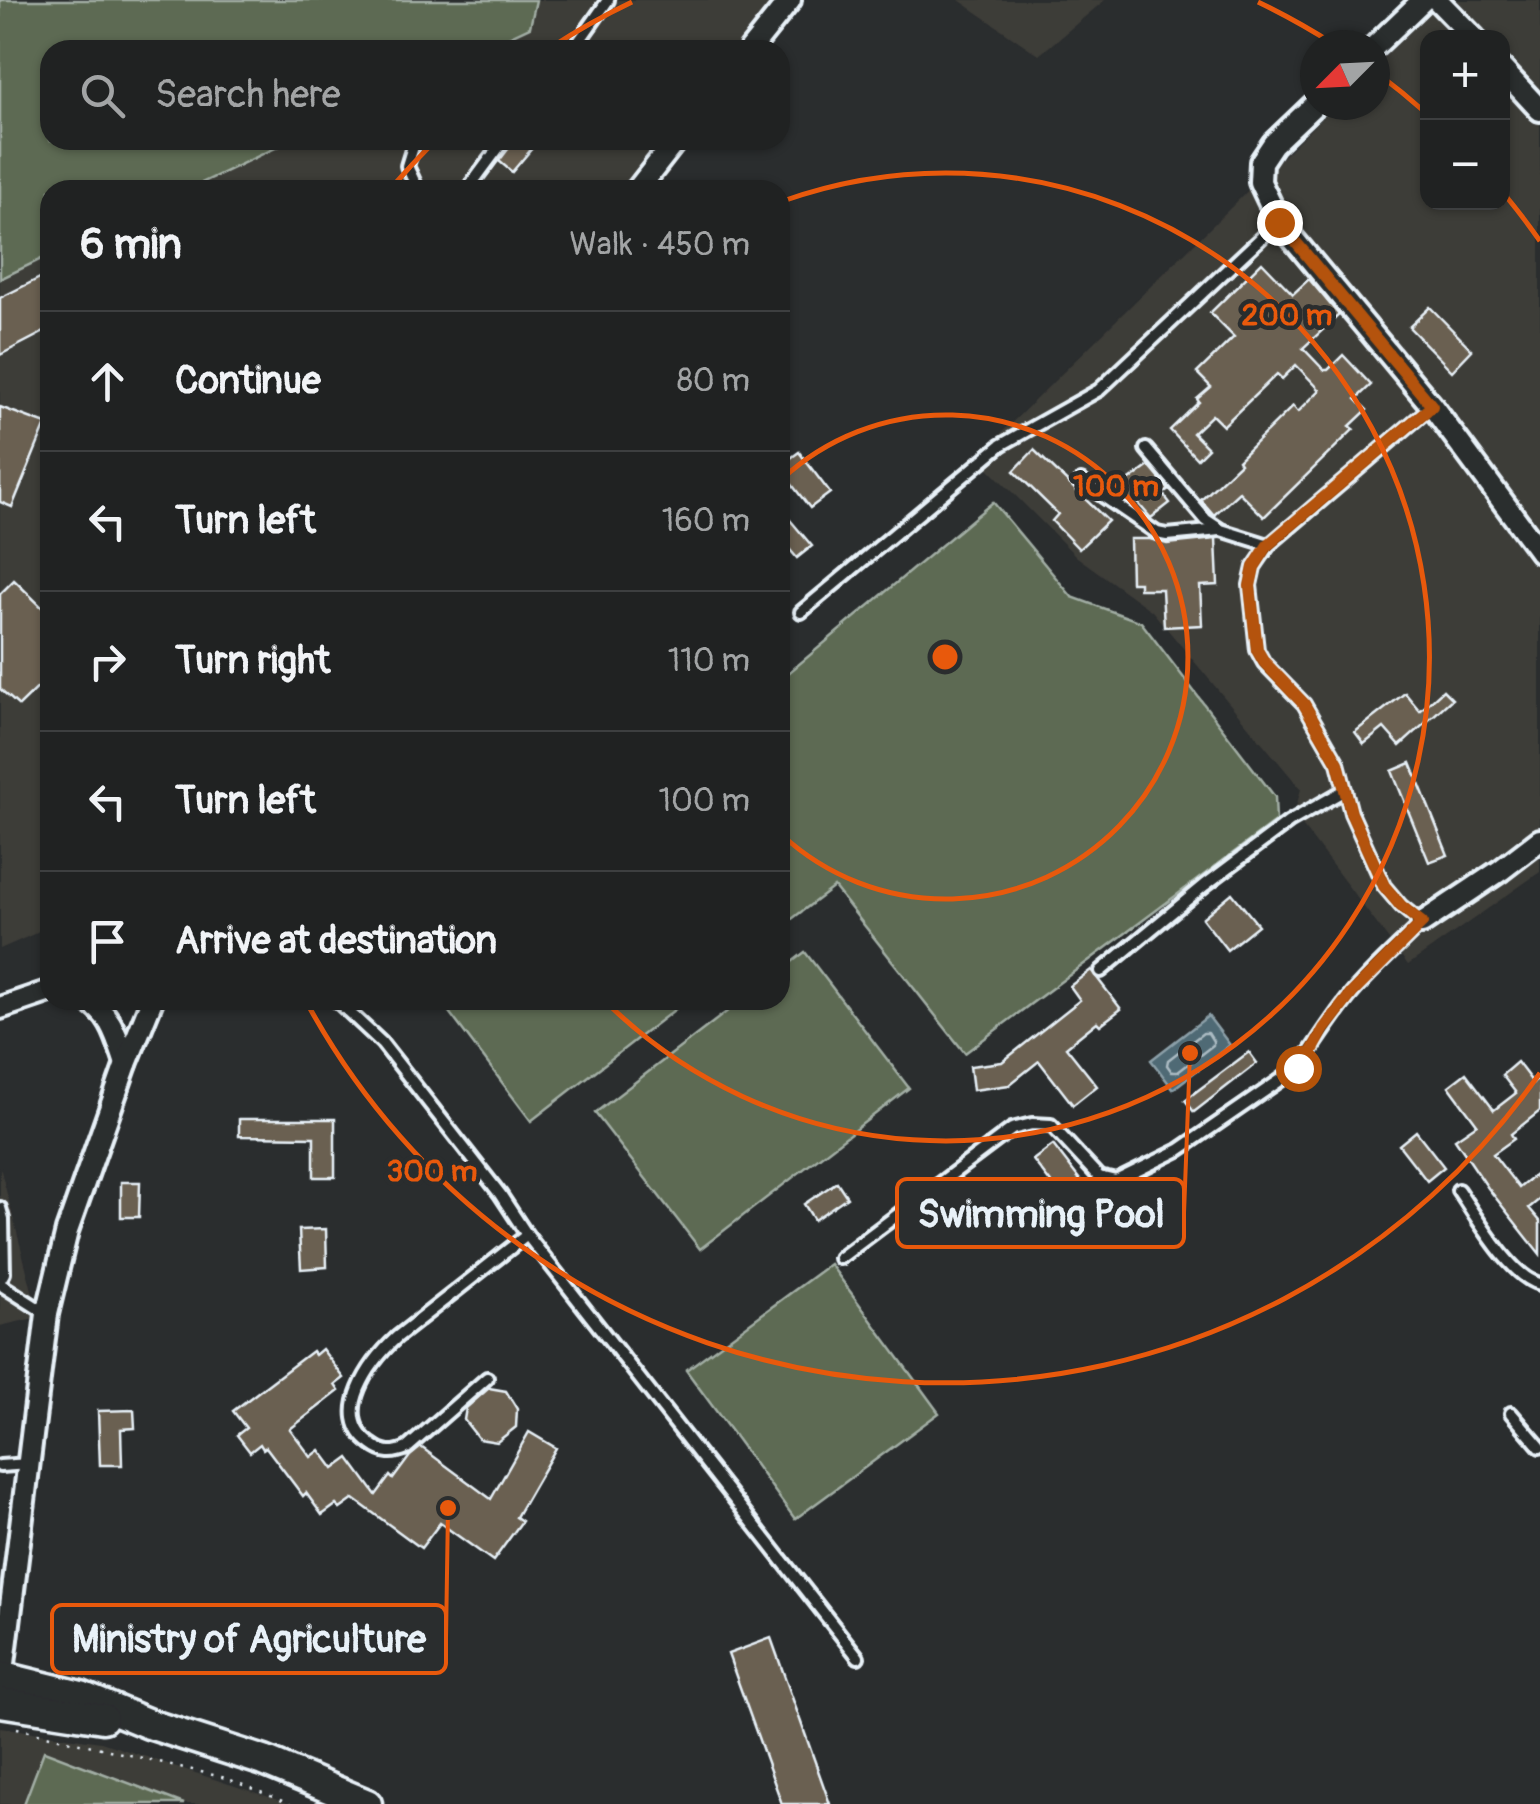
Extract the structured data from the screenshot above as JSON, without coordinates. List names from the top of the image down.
{
  "places": ["Swimming Pool", "Ministry of Agriculture"],
  "north": "bottom left",
  "page": {
    "map_buttons": ["+", "−"],
    "search": "Search here",
    "heading": ["6 min", "Walk · 450 m"],
    "list": [
      ["Continue", "80 m"],
      ["Turn left", "160 m"],
      ["Turn right", "110 m"],
      ["Turn left", "100 m"],
      "Arrive at destination"
    ]
  },
  "rings": ["200 m", "100 m", "300 m"]
}
